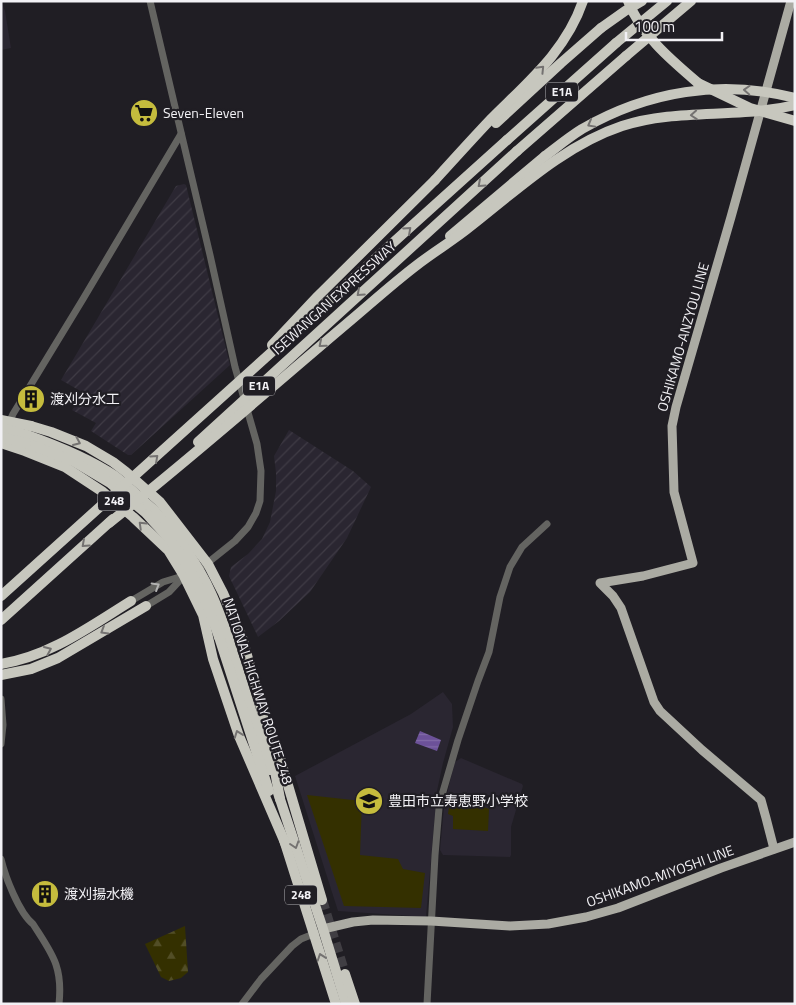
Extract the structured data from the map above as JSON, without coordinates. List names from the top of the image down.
{
  "streets": {
    "highway": [
      "E1A",
      "ISEWANGAN EXPRESSWAY",
      "248",
      "NATIONAL HIGHWAY ROUTE 248"
    ],
    "main road": ["OSHIKAMO-ANZYOU LINE", "OSHIKAMO-MIYOSHI LINE"]
  },
  "crossings": [
    ["OSHIKAMO-ANZYOU LINE", "OSHIKAMO-MIYOSHI LINE"],
    ["248", "NATIONAL HIGHWAY ROUTE 248"],
    ["NATIONAL HIGHWAY ROUTE 248", "OSHIKAMO-MIYOSHI LINE"]
  ],
  "places": {
    "supermarket": ["Seven-Eleven"],
    "building": ["渡刈分水工", "渡刈揚水機"],
    "school or university": ["豊田市立寿恵野小学校"]
  },
  "scale_bar": "100 m"
}
